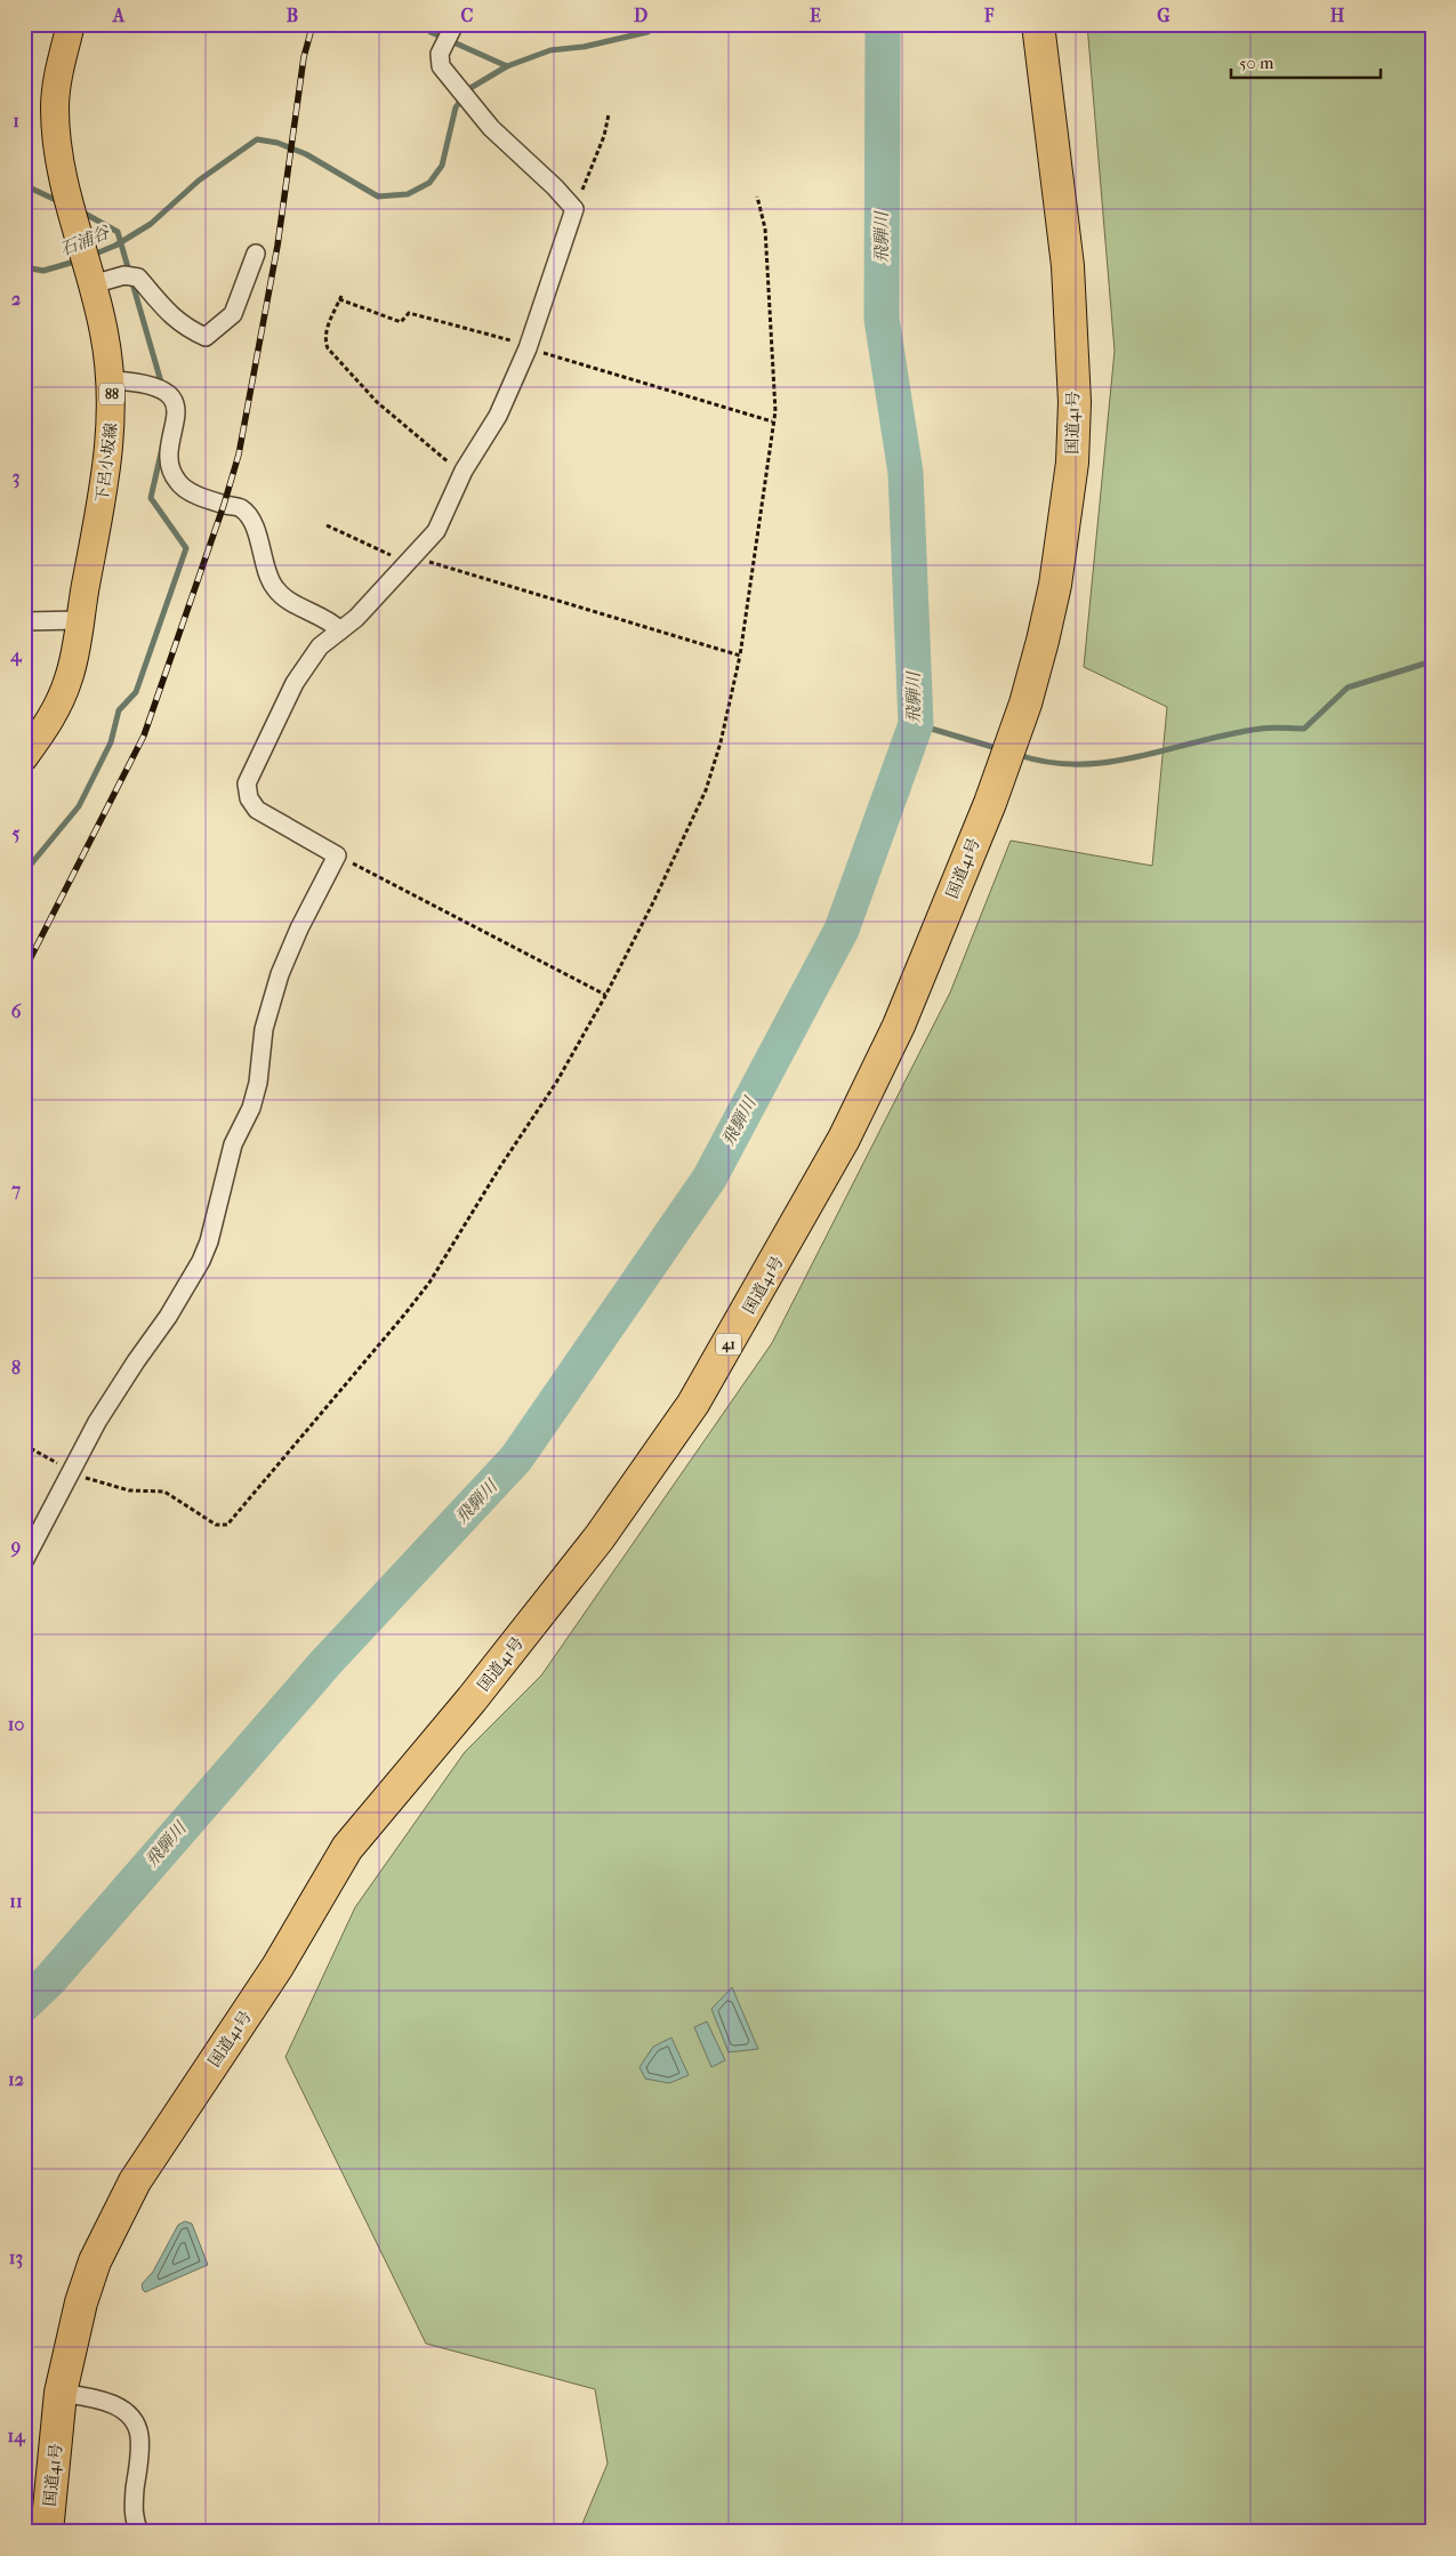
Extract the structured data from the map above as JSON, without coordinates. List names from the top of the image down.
{
  "streets": {
    "highway": ["国道41号", "41"],
    "main road": ["88", "下呂小坂線"]
  },
  "water": ["飛騨川", "石浦谷"],
  "scale_bar": "50 m",
  "grid": {
    "columns": [
      "A",
      "B",
      "C",
      "D",
      "E",
      "F",
      "G",
      "H"
    ],
    "rows": [
      "1",
      "2",
      "3",
      "4",
      "5",
      "6",
      "7",
      "8",
      "9",
      "10",
      "11",
      "12",
      "13",
      "14"
    ]
  }
}
